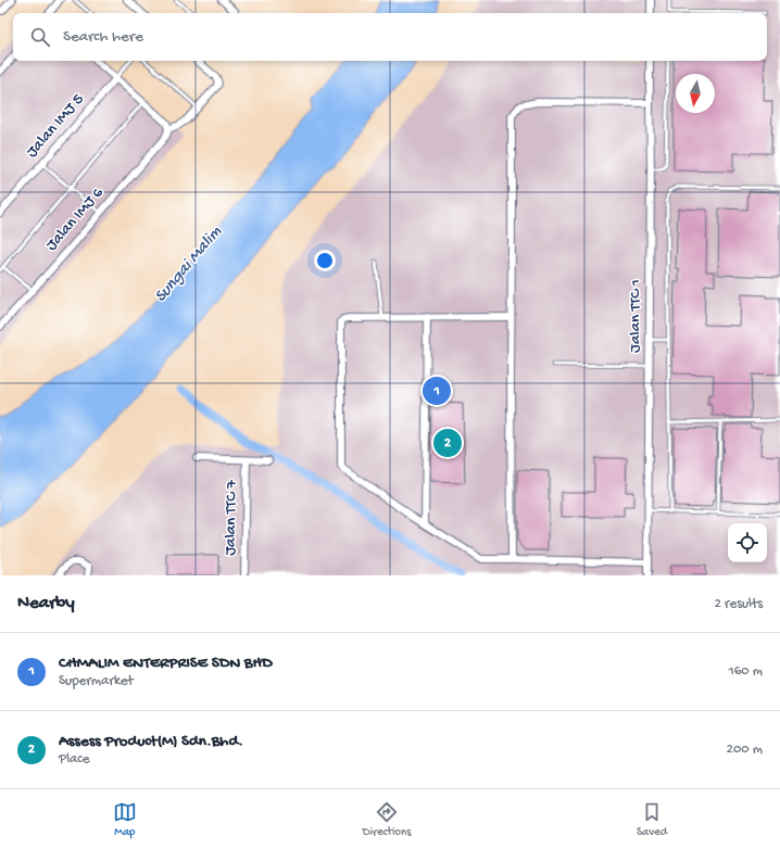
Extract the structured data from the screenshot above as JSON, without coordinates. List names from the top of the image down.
{
  "streets": {
    "street": [
      "Jalan IMJ 5",
      "Jalan IMJ 6",
      "Jalan TTC 1",
      "Jalan TTC 7"
    ]
  },
  "water": ["Sungai Malim"],
  "north": "bottom",
  "page": {
    "search": "Search here",
    "pins": ["1", "2"],
    "heading": ["Nearby", "2 results"],
    "list": [
      {
        "mark": "1",
        "name": "CHMALIM ENTERPRISE SDN BHD",
        "note": "Supermarket",
        "value": "160 m"
      },
      {
        "mark": "2",
        "name": "Assess Product(M) Sdn.Bhd.",
        "note": "Place",
        "value": "200 m"
      }
    ],
    "nav": ["Map", "Directions", "Saved"]
  }
}
